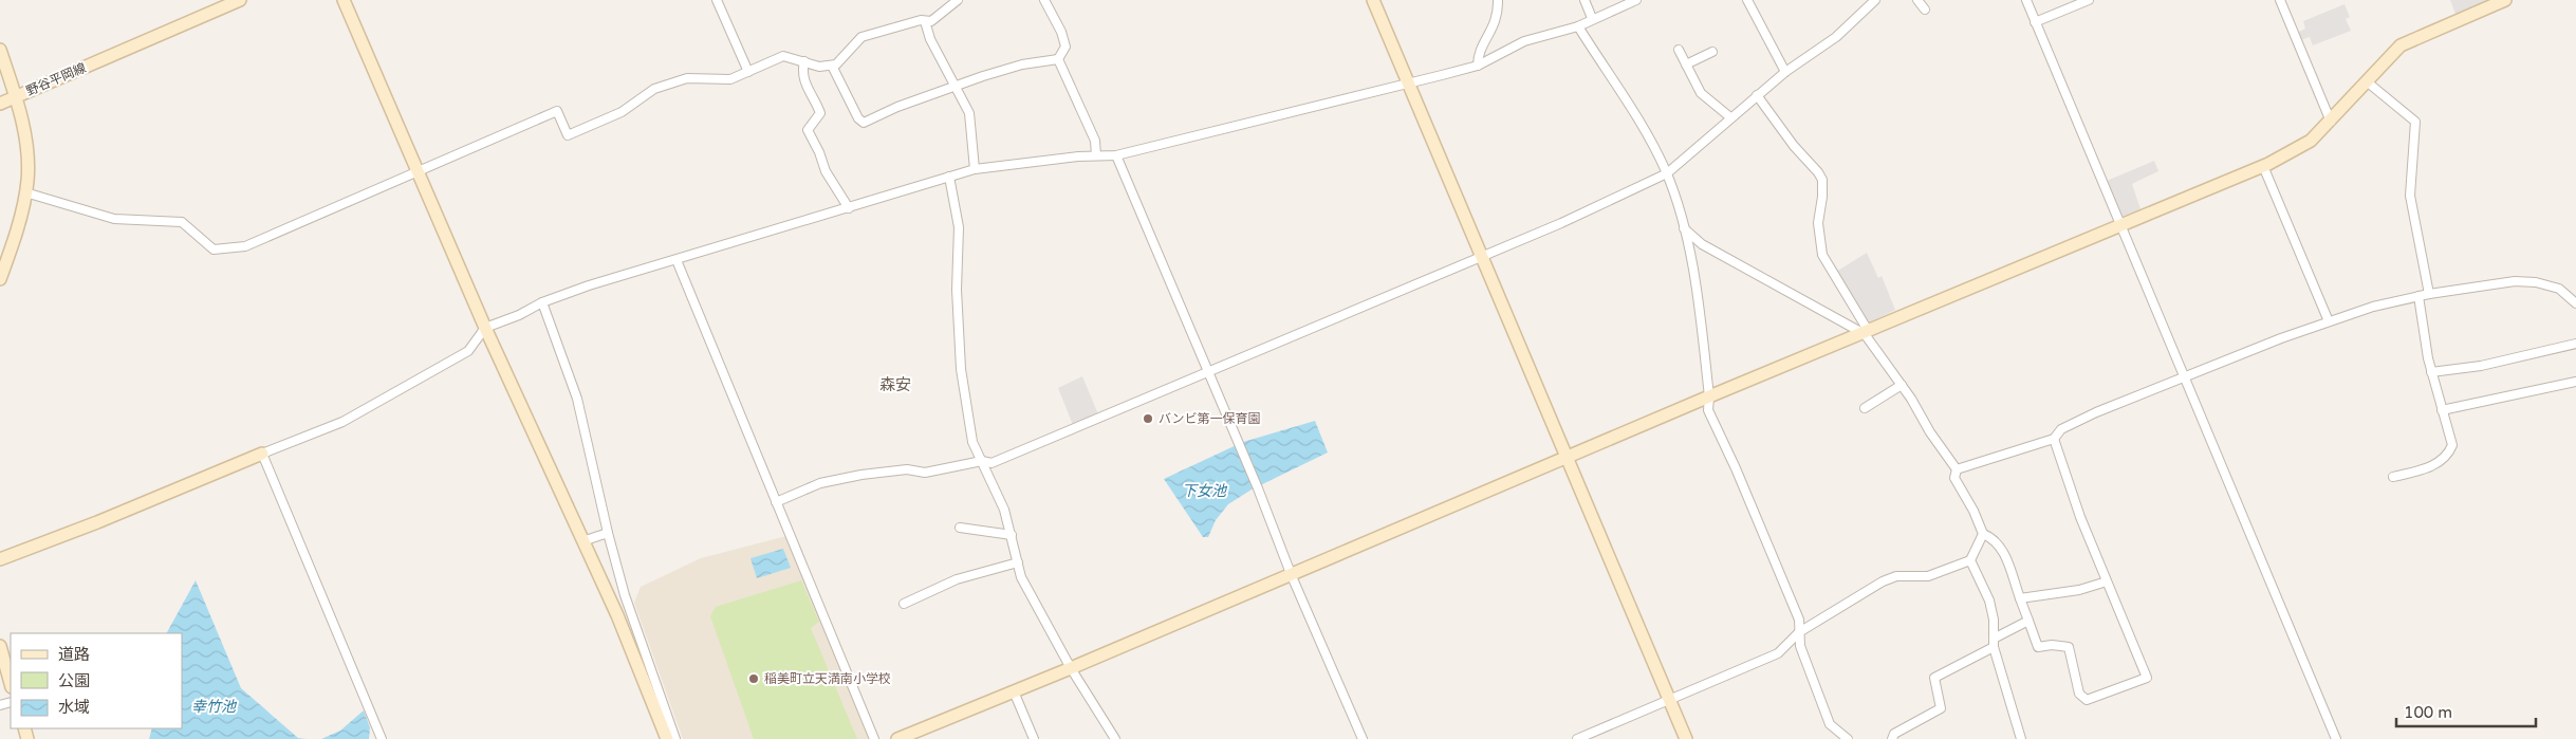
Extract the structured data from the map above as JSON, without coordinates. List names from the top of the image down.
{
  "streets": {
    "street": ["野谷平岡線"]
  },
  "districts": ["森安"],
  "water": ["下女池", "幸竹池"],
  "places": ["バンビ第一保育園", "稲美町立天満南小学校"],
  "legend": ["道路", "公園", "水域"],
  "scale_bar": "100 m"
}
